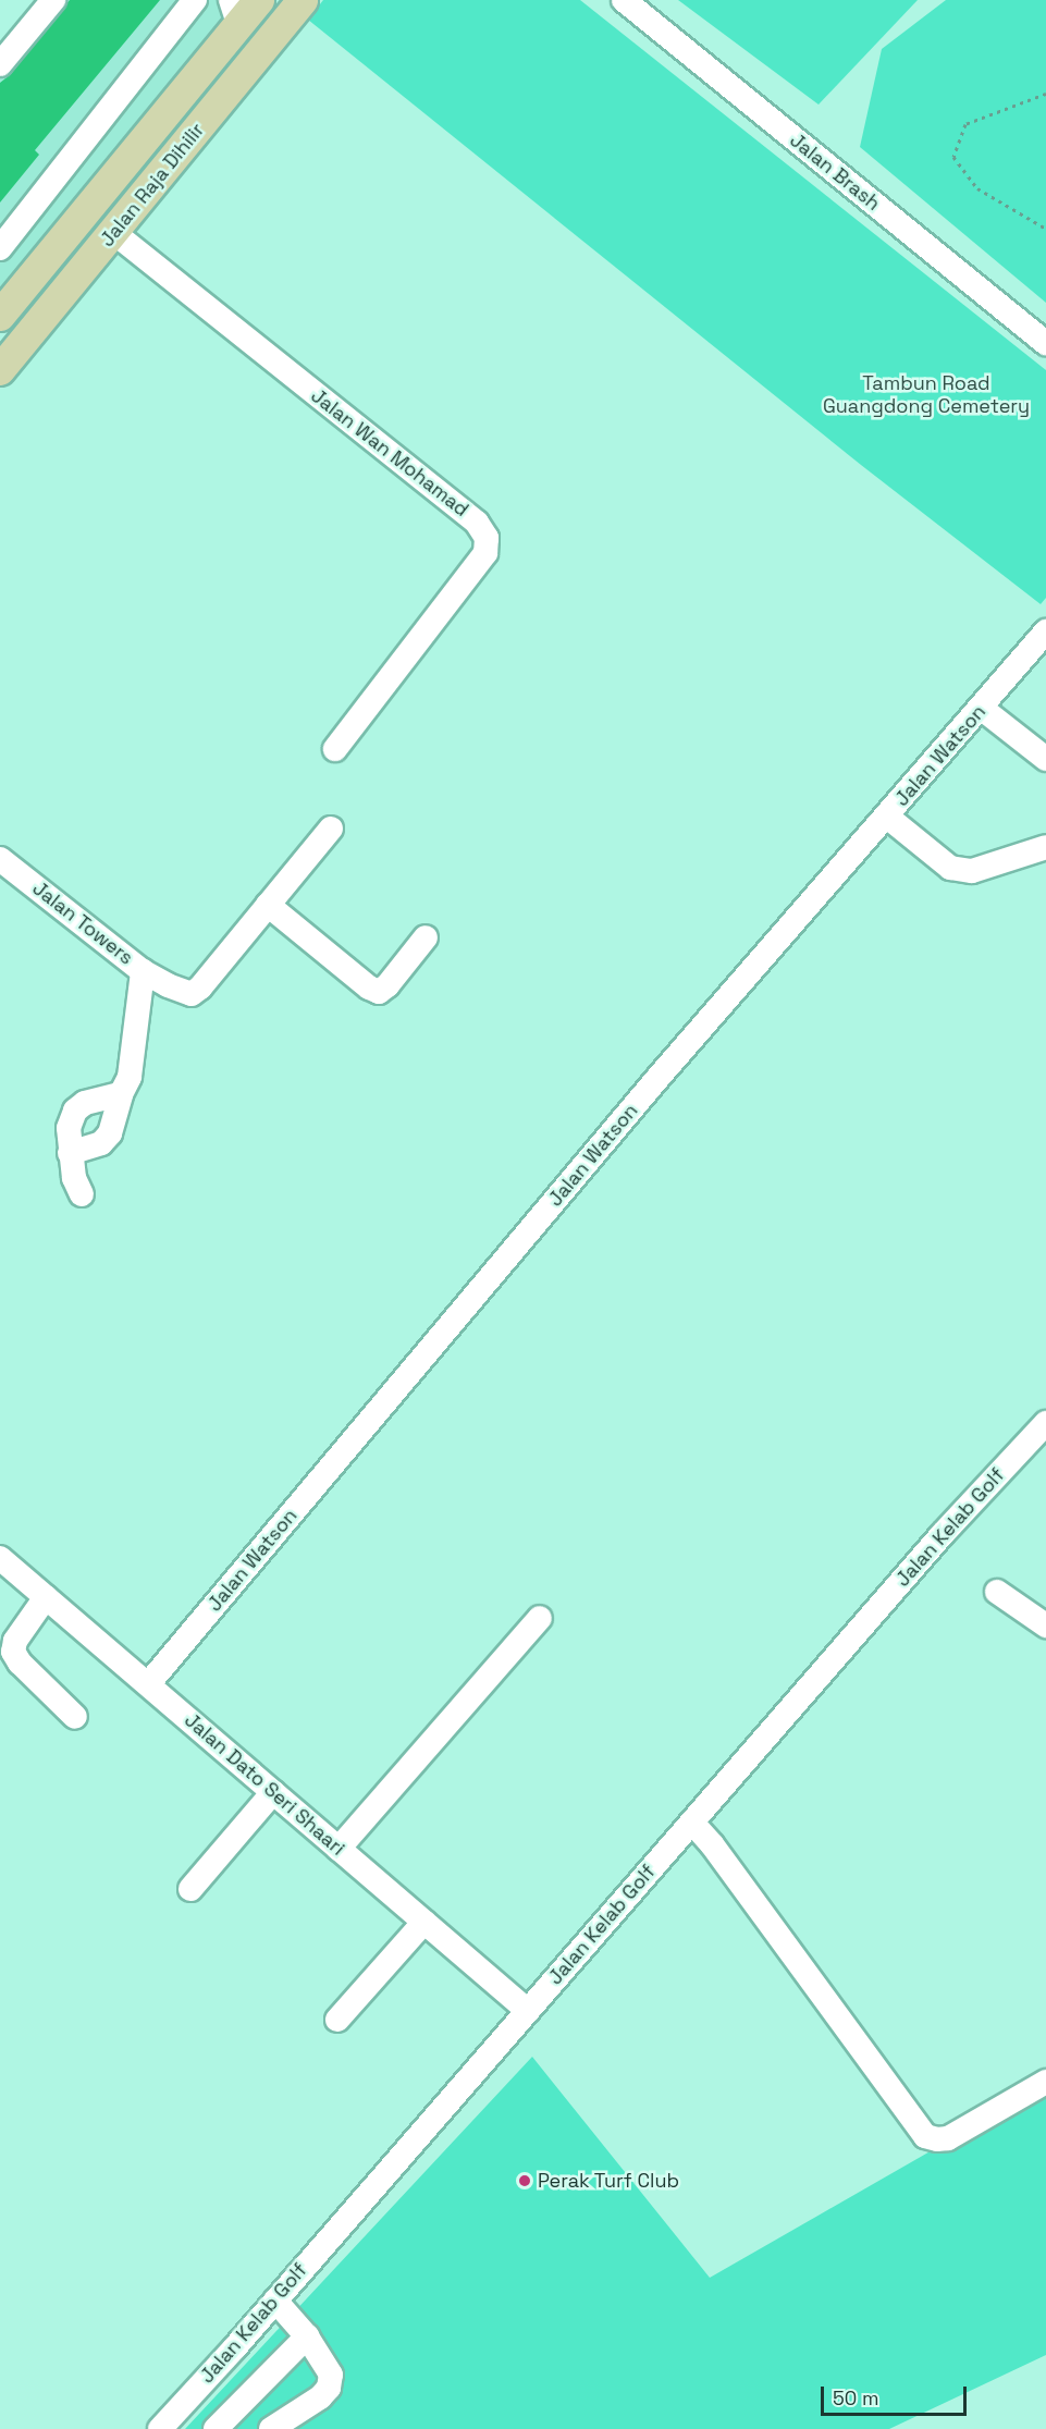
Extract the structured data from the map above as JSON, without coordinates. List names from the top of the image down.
{
  "streets": {
    "main road": ["Jalan Raja Dihilir"],
    "street": [
      "Jalan Brash",
      "Jalan Wan Mohamad",
      "Jalan Watson",
      "Jalan Towers",
      "Jalan Kelab Golf",
      "Jalan Dato Seri Shaari"
    ]
  },
  "crossings": [
    ["Jalan Raja Dihilir", "Jalan Wan Mohamad"],
    ["Jalan Watson", "Jalan Dato Seri Shaari"],
    ["Jalan Kelab Golf", "Jalan Dato Seri Shaari"]
  ],
  "parks": ["Tambun Road Guangdong Cemetery"],
  "places": ["Perak Turf Club"],
  "scale_bar": "50 m"
}
